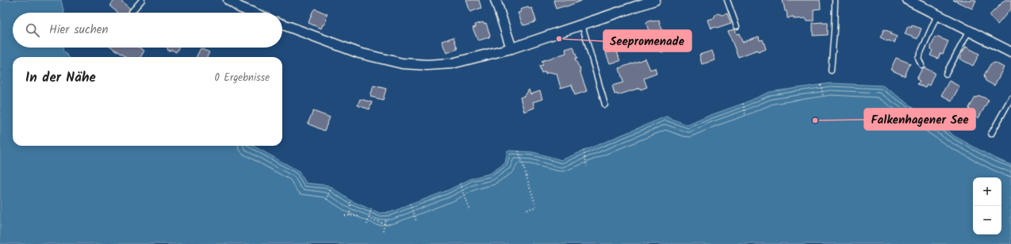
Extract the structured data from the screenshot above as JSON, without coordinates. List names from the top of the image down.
{
  "places": ["Seepromenade", "Falkenhagener See"],
  "page": {
    "search": "Hier suchen",
    "heading": ["In der Nähe", "0 Ergebnisse"],
    "map_buttons": ["+", "−"]
  }
}
